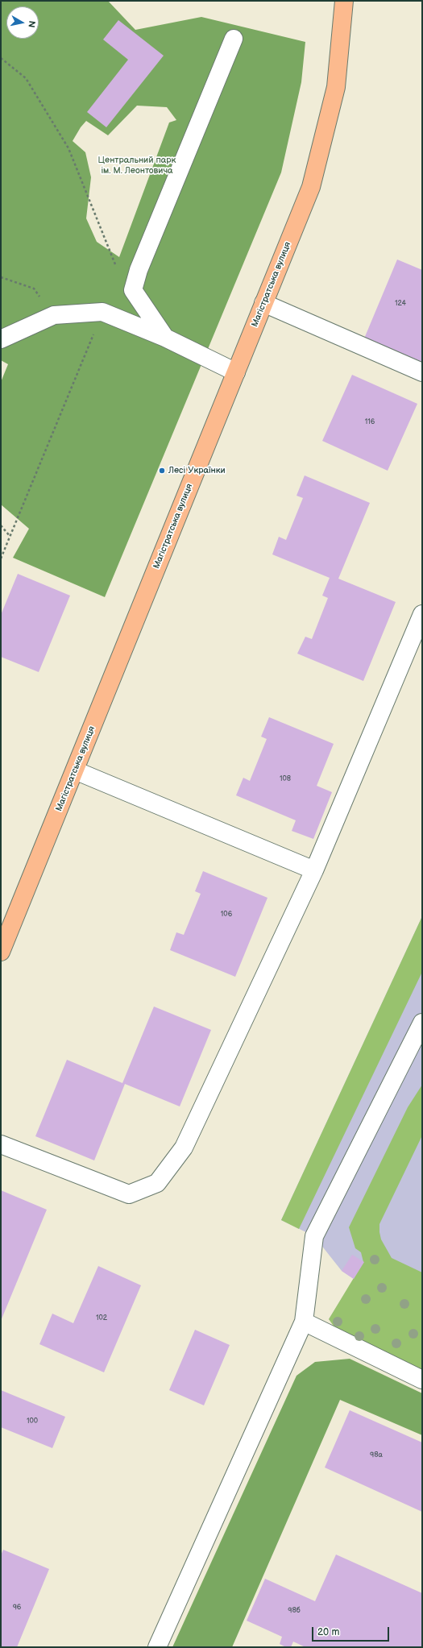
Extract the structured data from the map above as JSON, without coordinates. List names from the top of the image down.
{
  "streets": {
    "main road": ["Магістратська вулиця"]
  },
  "parks": ["Центральний парк ім. М. Леонтовича"],
  "places": ["Лесі Українки"],
  "house_numbers": [
    "124",
    "116",
    "108",
    "106",
    "102",
    "100",
    "98а",
    "96",
    "98б"
  ],
  "scale_bar": "20 m",
  "north": "right"
}
